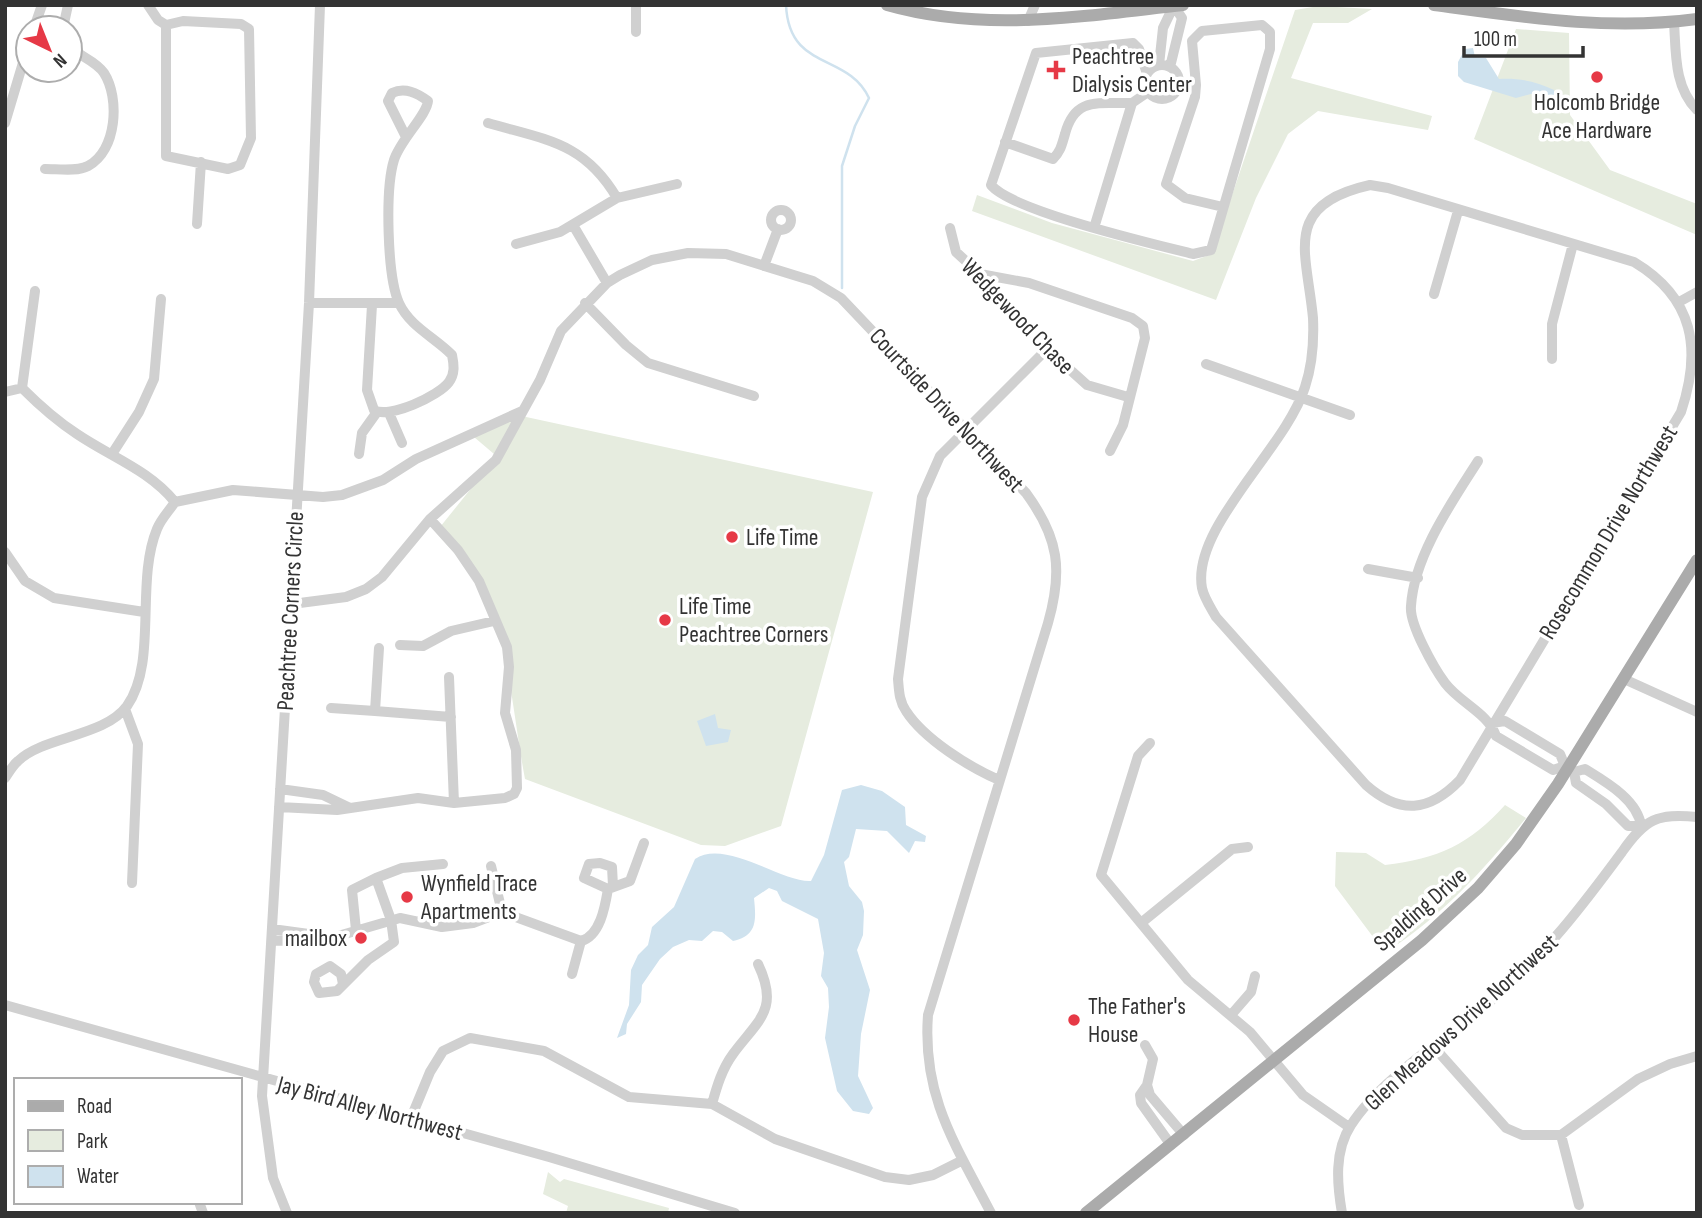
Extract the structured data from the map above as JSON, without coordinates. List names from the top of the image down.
{
  "streets": {
    "main road": ["Spalding Drive"],
    "street": [
      "Wedgewood Chase",
      "Courtside Drive Northwest",
      "Rosecommon Drive Northwest",
      "Peachtree Corners Circle",
      "Glen Meadows Drive Northwest",
      "Jay Bird Alley Northwest"
    ]
  },
  "crossings": [
    ["Courtside Drive Northwest", "Peachtree Corners Circle"],
    ["Peachtree Corners Circle", "Jay Bird Alley Northwest"]
  ],
  "places": {
    "health": ["Peachtree Dialysis Center"],
    "other": [
      "Holcomb Bridge Ace Hardware",
      "Life Time",
      "Life Time Peachtree Corners",
      "Wynfield Trace Apartments",
      "mailbox",
      "The Father's House"
    ]
  },
  "legend": ["Road", "Park", "Water"],
  "scale_bar": "100 m",
  "north": "bottom right"
}
